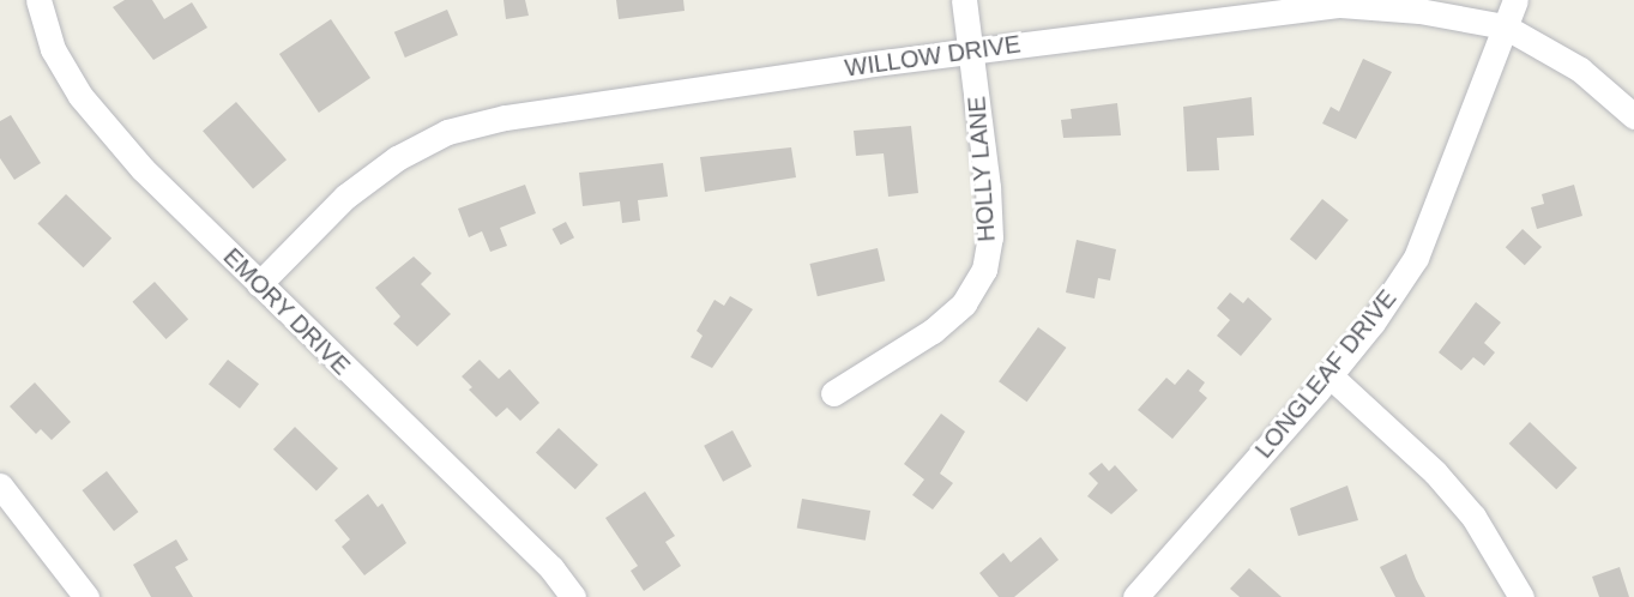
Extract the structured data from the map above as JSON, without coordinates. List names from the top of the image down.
{
  "streets": {
    "street": [
      "WILLOW DRIVE",
      "HOLLY LANE",
      "EMORY DRIVE",
      "LONGLEAF DRIVE"
    ]
  },
  "crossings": [
    ["WILLOW DRIVE", "HOLLY LANE"],
    ["WILLOW DRIVE", "EMORY DRIVE"],
    ["WILLOW DRIVE", "LONGLEAF DRIVE"]
  ]
}
